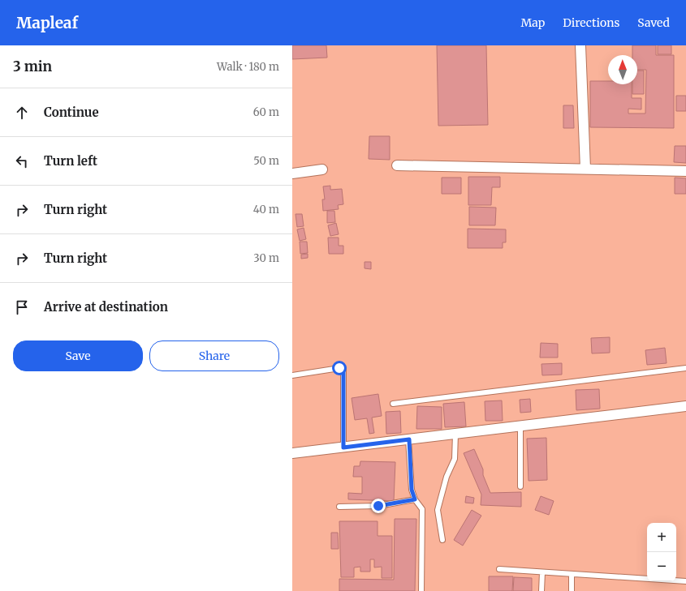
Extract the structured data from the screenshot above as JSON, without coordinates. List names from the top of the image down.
{
  "north": "top",
  "page": {
    "header": "Mapleaf",
    "nav": ["Map", "Directions", "Saved"],
    "heading": ["3 min", "Walk · 180 m"],
    "list": [
      ["Continue", "60 m"],
      ["Turn left", "50 m"],
      ["Turn right", "40 m"],
      ["Turn right", "30 m"],
      "Arrive at destination"
    ],
    "buttons": ["Save", "Share"],
    "map_buttons": ["+", "−"]
  }
}
